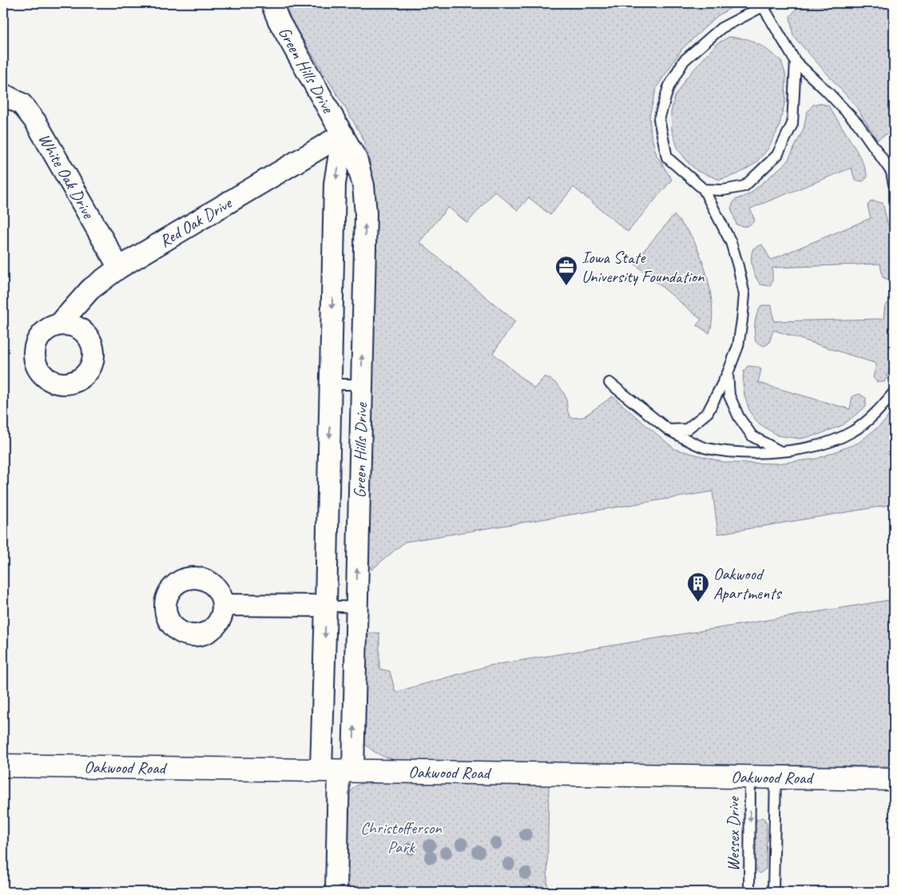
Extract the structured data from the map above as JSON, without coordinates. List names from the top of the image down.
{
  "streets": {
    "street": [
      "Green Hills Drive",
      "White Oak Drive",
      "Red Oak Drive",
      "Oakwood Road"
    ],
    "lane": ["Wessex Drive"]
  },
  "crossings": [
    ["Green Hills Drive", "Red Oak Drive"],
    ["Green Hills Drive", "Oakwood Road"],
    ["White Oak Drive", "Red Oak Drive"],
    ["Oakwood Road", "Wessex Drive"]
  ],
  "parks": ["Christofferson Park"],
  "places": {
    "office": ["Iowa State University Foundation"],
    "building": ["Oakwood Apartments"]
  }
}
